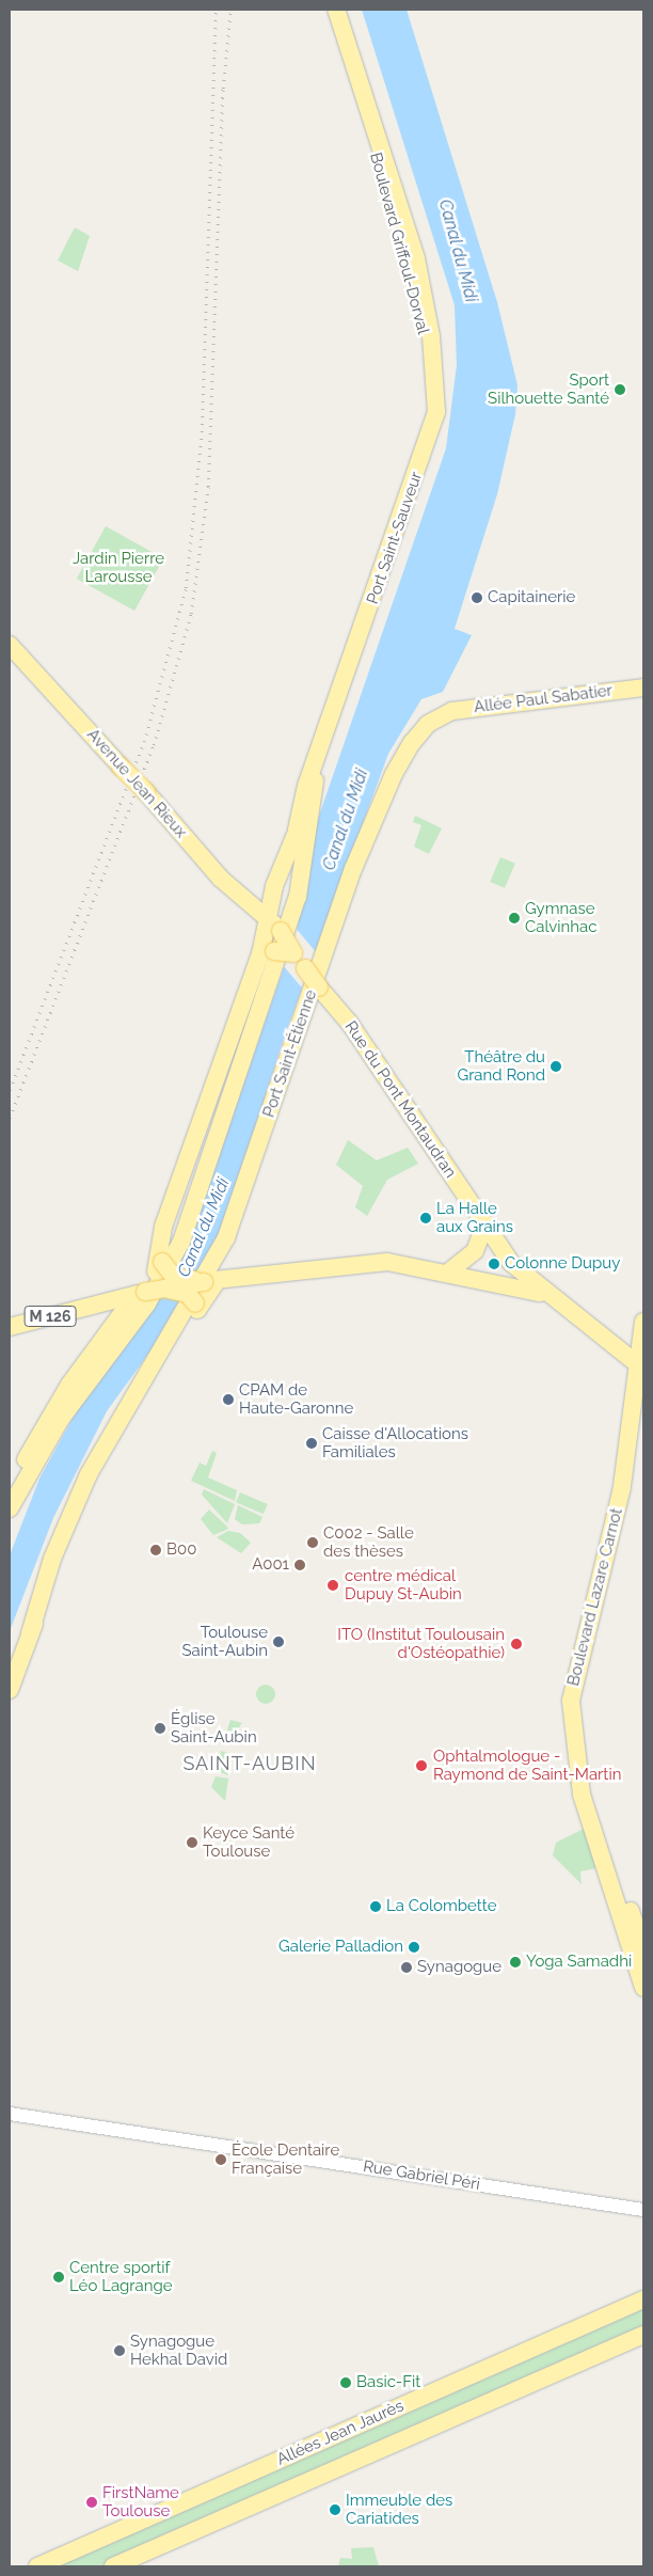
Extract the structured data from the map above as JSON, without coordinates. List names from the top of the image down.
{
  "streets": {
    "main road": [
      "Boulevard Griffoul-Dorval",
      "Port Saint-Sauveur",
      "Allée Paul Sabatier",
      "Avenue Jean Rieux",
      "Port Saint-Étienne",
      "Rue du Pont Montaudran",
      "M 126",
      "Boulevard Lazare Carnot",
      "Allées Jean Jaurès"
    ],
    "street": ["Rue Gabriel Péri"]
  },
  "crossings": [
    ["Boulevard Griffoul-Dorval", "Port Saint-Sauveur"],
    ["Port Saint-Sauveur", "Avenue Jean Rieux"],
    ["Port Saint-Sauveur", "Rue du Pont Montaudran"],
    ["Allée Paul Sabatier", "Port Saint-Étienne"],
    ["Avenue Jean Rieux", "Rue du Pont Montaudran"]
  ],
  "districts": ["SAINT-AUBIN"],
  "water": ["Canal du Midi"],
  "parks": ["Jardin Pierre Larousse"],
  "places": [
    "Sport Silhouette Santé",
    "Capitainerie",
    "Gymnase Calvinhac",
    "Théâtre du Grand Rond",
    "La Halle aux Grains",
    "Colonne Dupuy",
    "CPAM de Haute-Garonne",
    "Caisse d'Allocations Familiales",
    "C002 - Salle des thèses",
    "B00",
    "A001",
    "centre médical Dupuy St-Aubin",
    "Toulouse Saint-Aubin",
    "ITO (Institut Toulousain d'Ostéopathie)",
    "Église Saint-Aubin",
    "Ophtalmologue - Raymond de Saint-Martin",
    "Keyce Santé Toulouse",
    "La Colombette",
    "Galerie Palladion",
    "Yoga Samadhi",
    "Synagogue",
    "École Dentaire Française",
    "Centre sportif Léo Lagrange",
    "Synagogue Hekhal David",
    "Basic-Fit",
    "FirstName Toulouse",
    "Immeuble des Cariatides"
  ]
}
